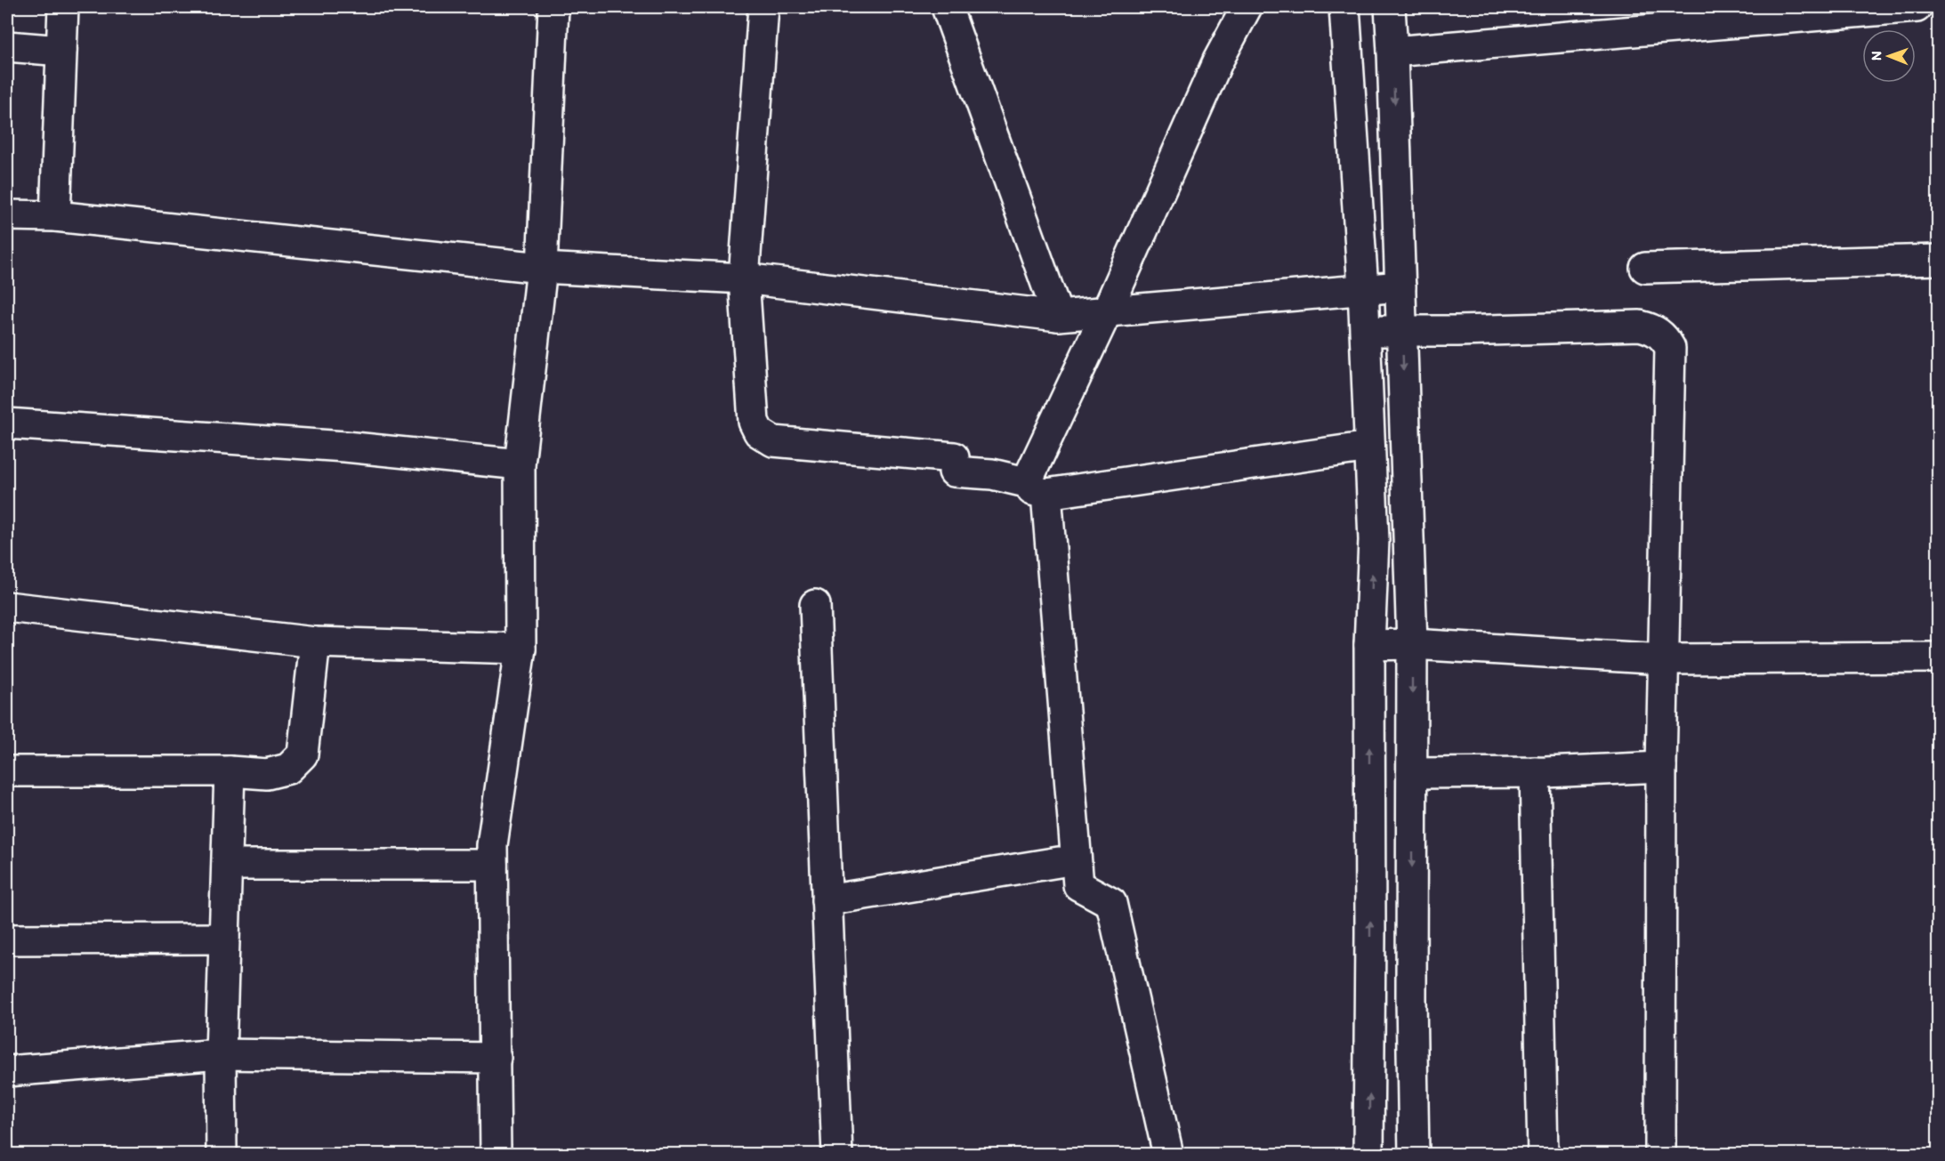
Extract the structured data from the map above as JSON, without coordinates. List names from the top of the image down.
{
  "north": "left"
}
